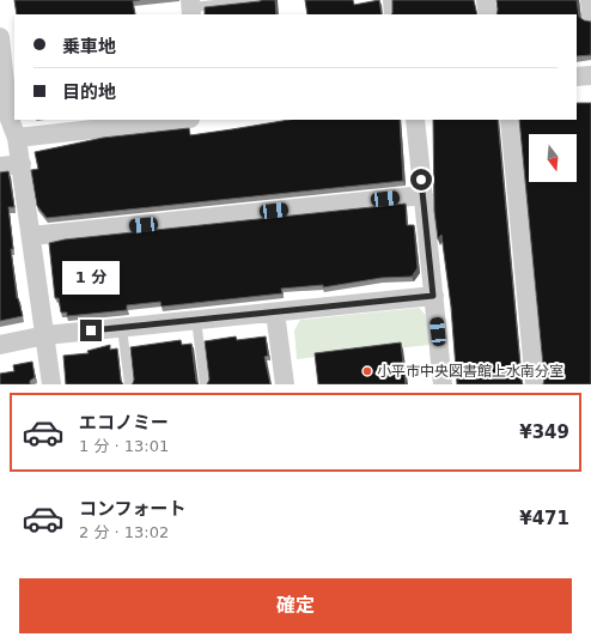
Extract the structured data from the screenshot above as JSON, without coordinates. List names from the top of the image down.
{
  "places": ["小平市中央図書館上水南分室"],
  "north": "bottom",
  "page": {
    "banner": ["乗車地", "目的地"],
    "bubble": "1 分",
    "list": [
      {
        "name": "エコノミー",
        "note": "1 分 · 13:01",
        "value": "¥349"
      },
      {
        "name": "コンフォート",
        "note": "2 分 · 13:02",
        "value": "¥471"
      }
    ],
    "buttons": "確定"
  }
}
